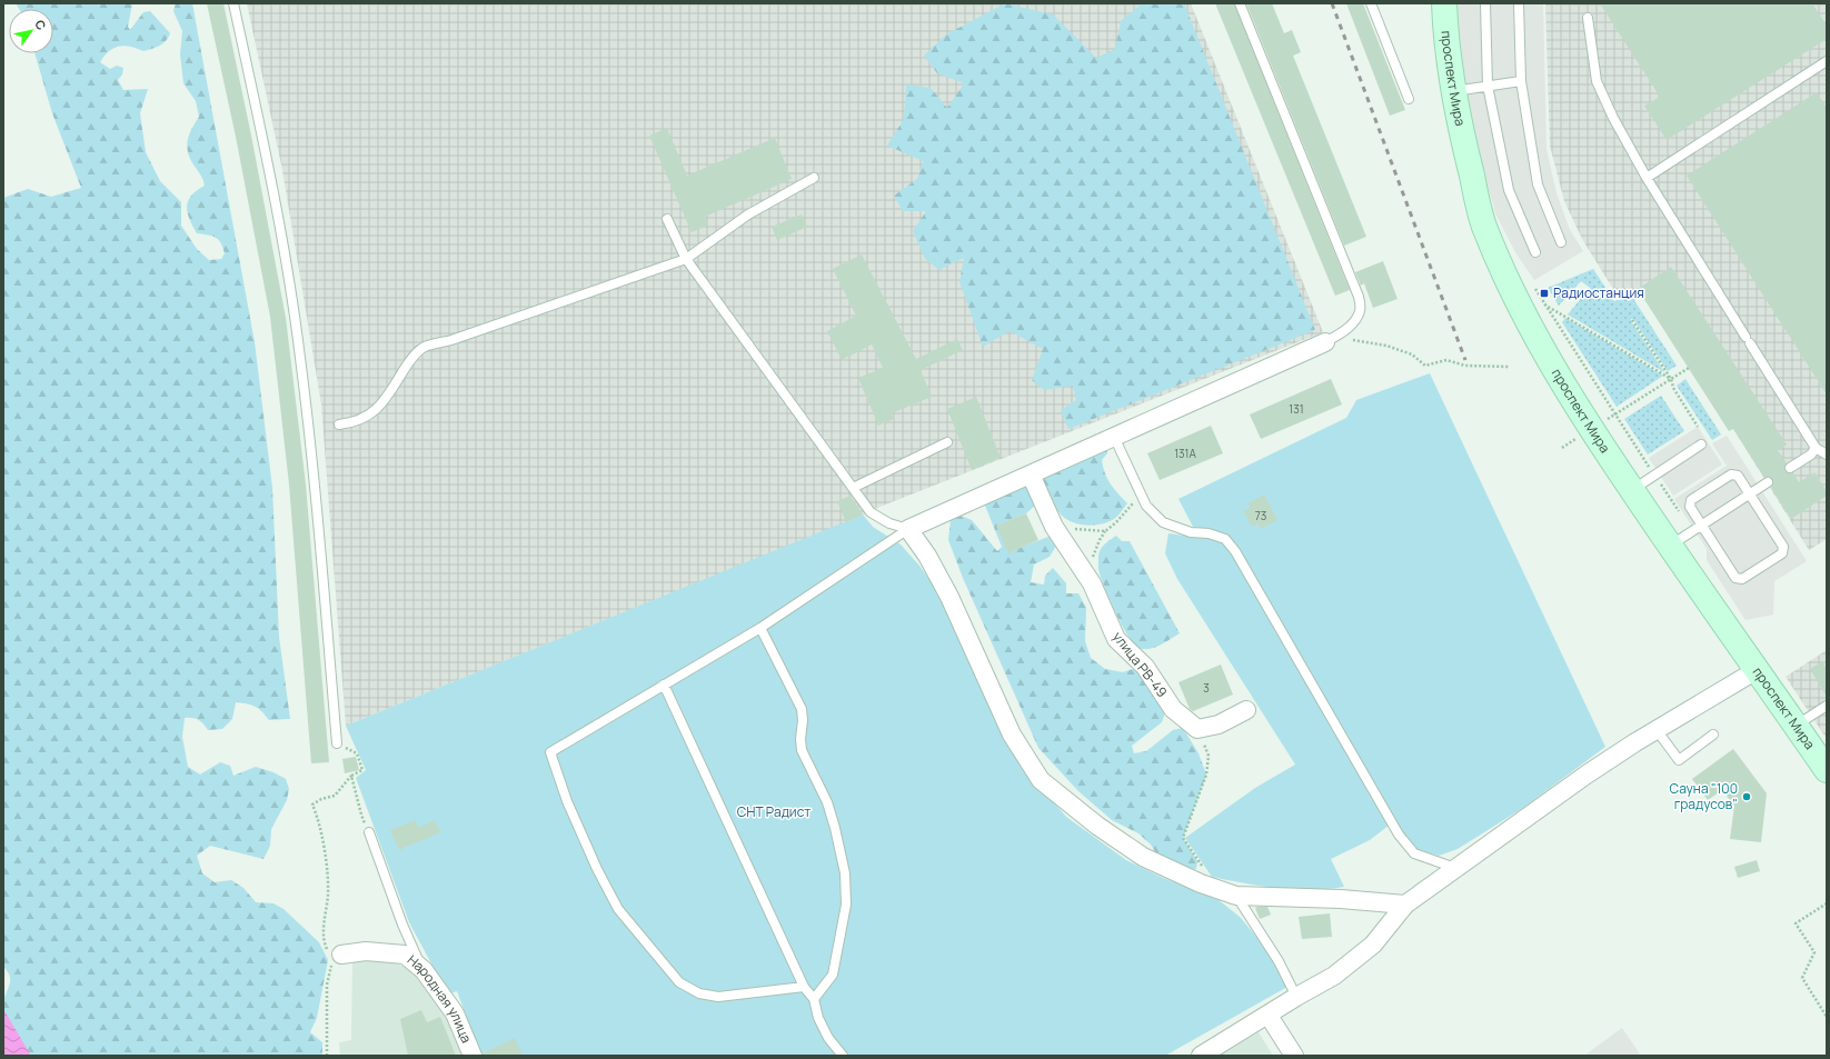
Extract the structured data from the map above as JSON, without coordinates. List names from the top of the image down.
{
  "streets": {
    "street": ["проспект Мира", "улица РВ-49", "Народная улица"]
  },
  "parks": ["СНТ Радист"],
  "places": {
    "transit": ["Радиостанция"],
    "other": ["Сауна \"100 градусов\""]
  },
  "house_numbers": [
    "131",
    "131А",
    "73",
    "3"
  ],
  "north": "top right"
}
